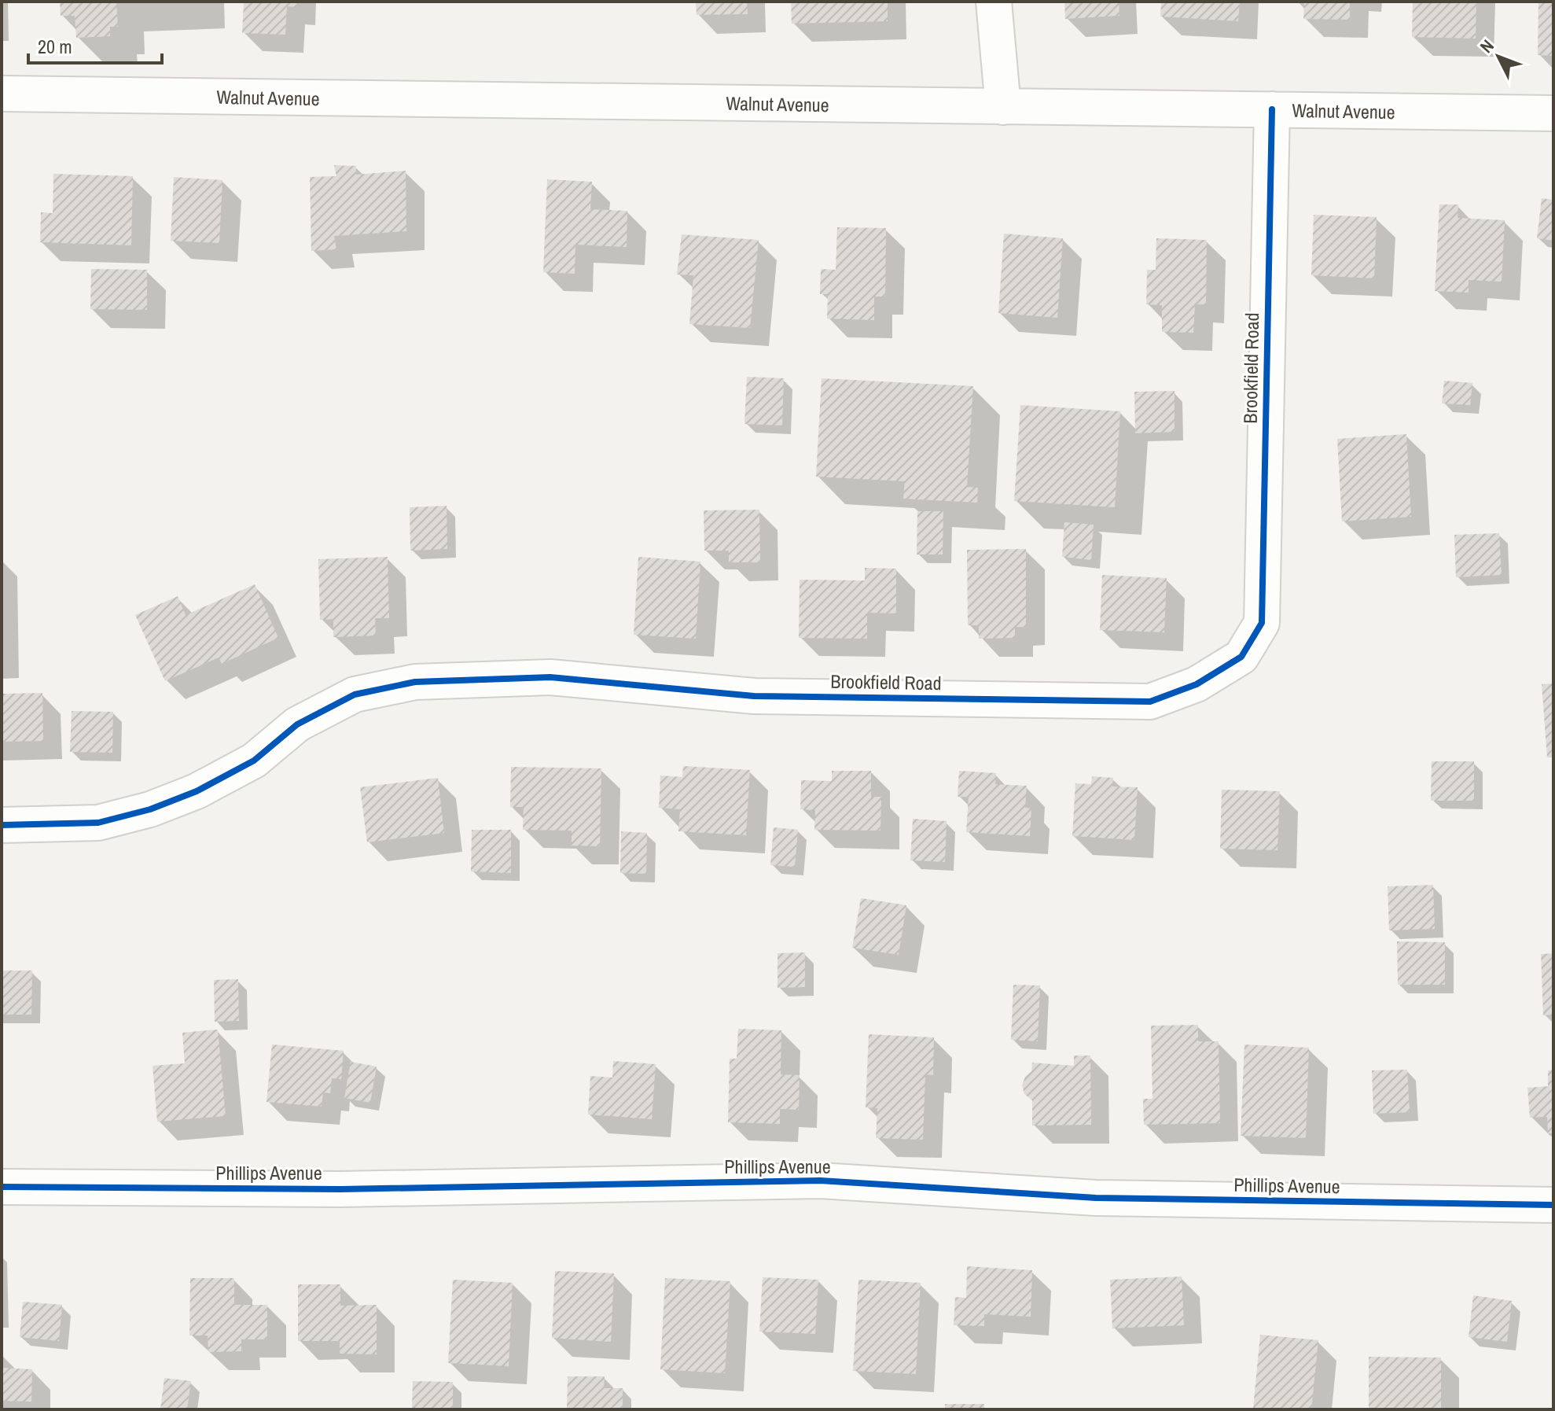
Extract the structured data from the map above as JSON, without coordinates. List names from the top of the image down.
{
  "streets": {
    "street": ["Walnut Avenue", "Brookfield Road", "Phillips Avenue"]
  },
  "crossings": [
    ["Walnut Avenue", "Brookfield Road"]
  ],
  "scale_bar": "20 m",
  "north": "top left"
}
